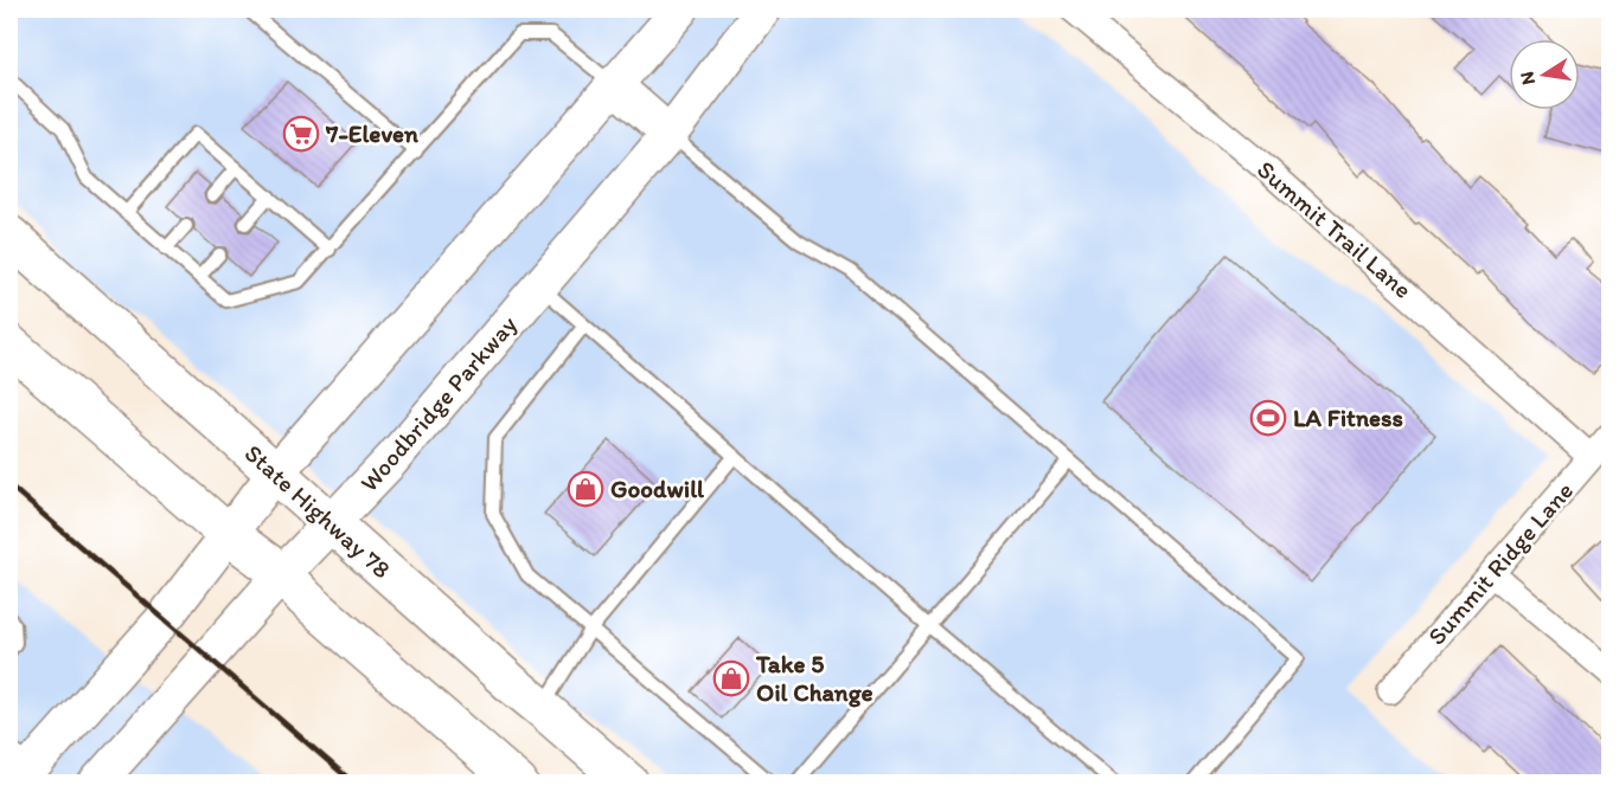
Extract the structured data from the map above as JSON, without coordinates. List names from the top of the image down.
{
  "streets": {
    "main road": ["Woodbridge Parkway", "State Highway 78"],
    "street": ["Summit Trail Lane", "Summit Ridge Lane"]
  },
  "crossings": [
    ["Summit Trail Lane", "Summit Ridge Lane"],
    ["Woodbridge Parkway", "State Highway 78"]
  ],
  "places": {
    "supermarket": ["7-Eleven"],
    "sports": ["LA Fitness"],
    "shop": ["Goodwill", "Take 5 Oil Change"]
  },
  "north": "left"
}
